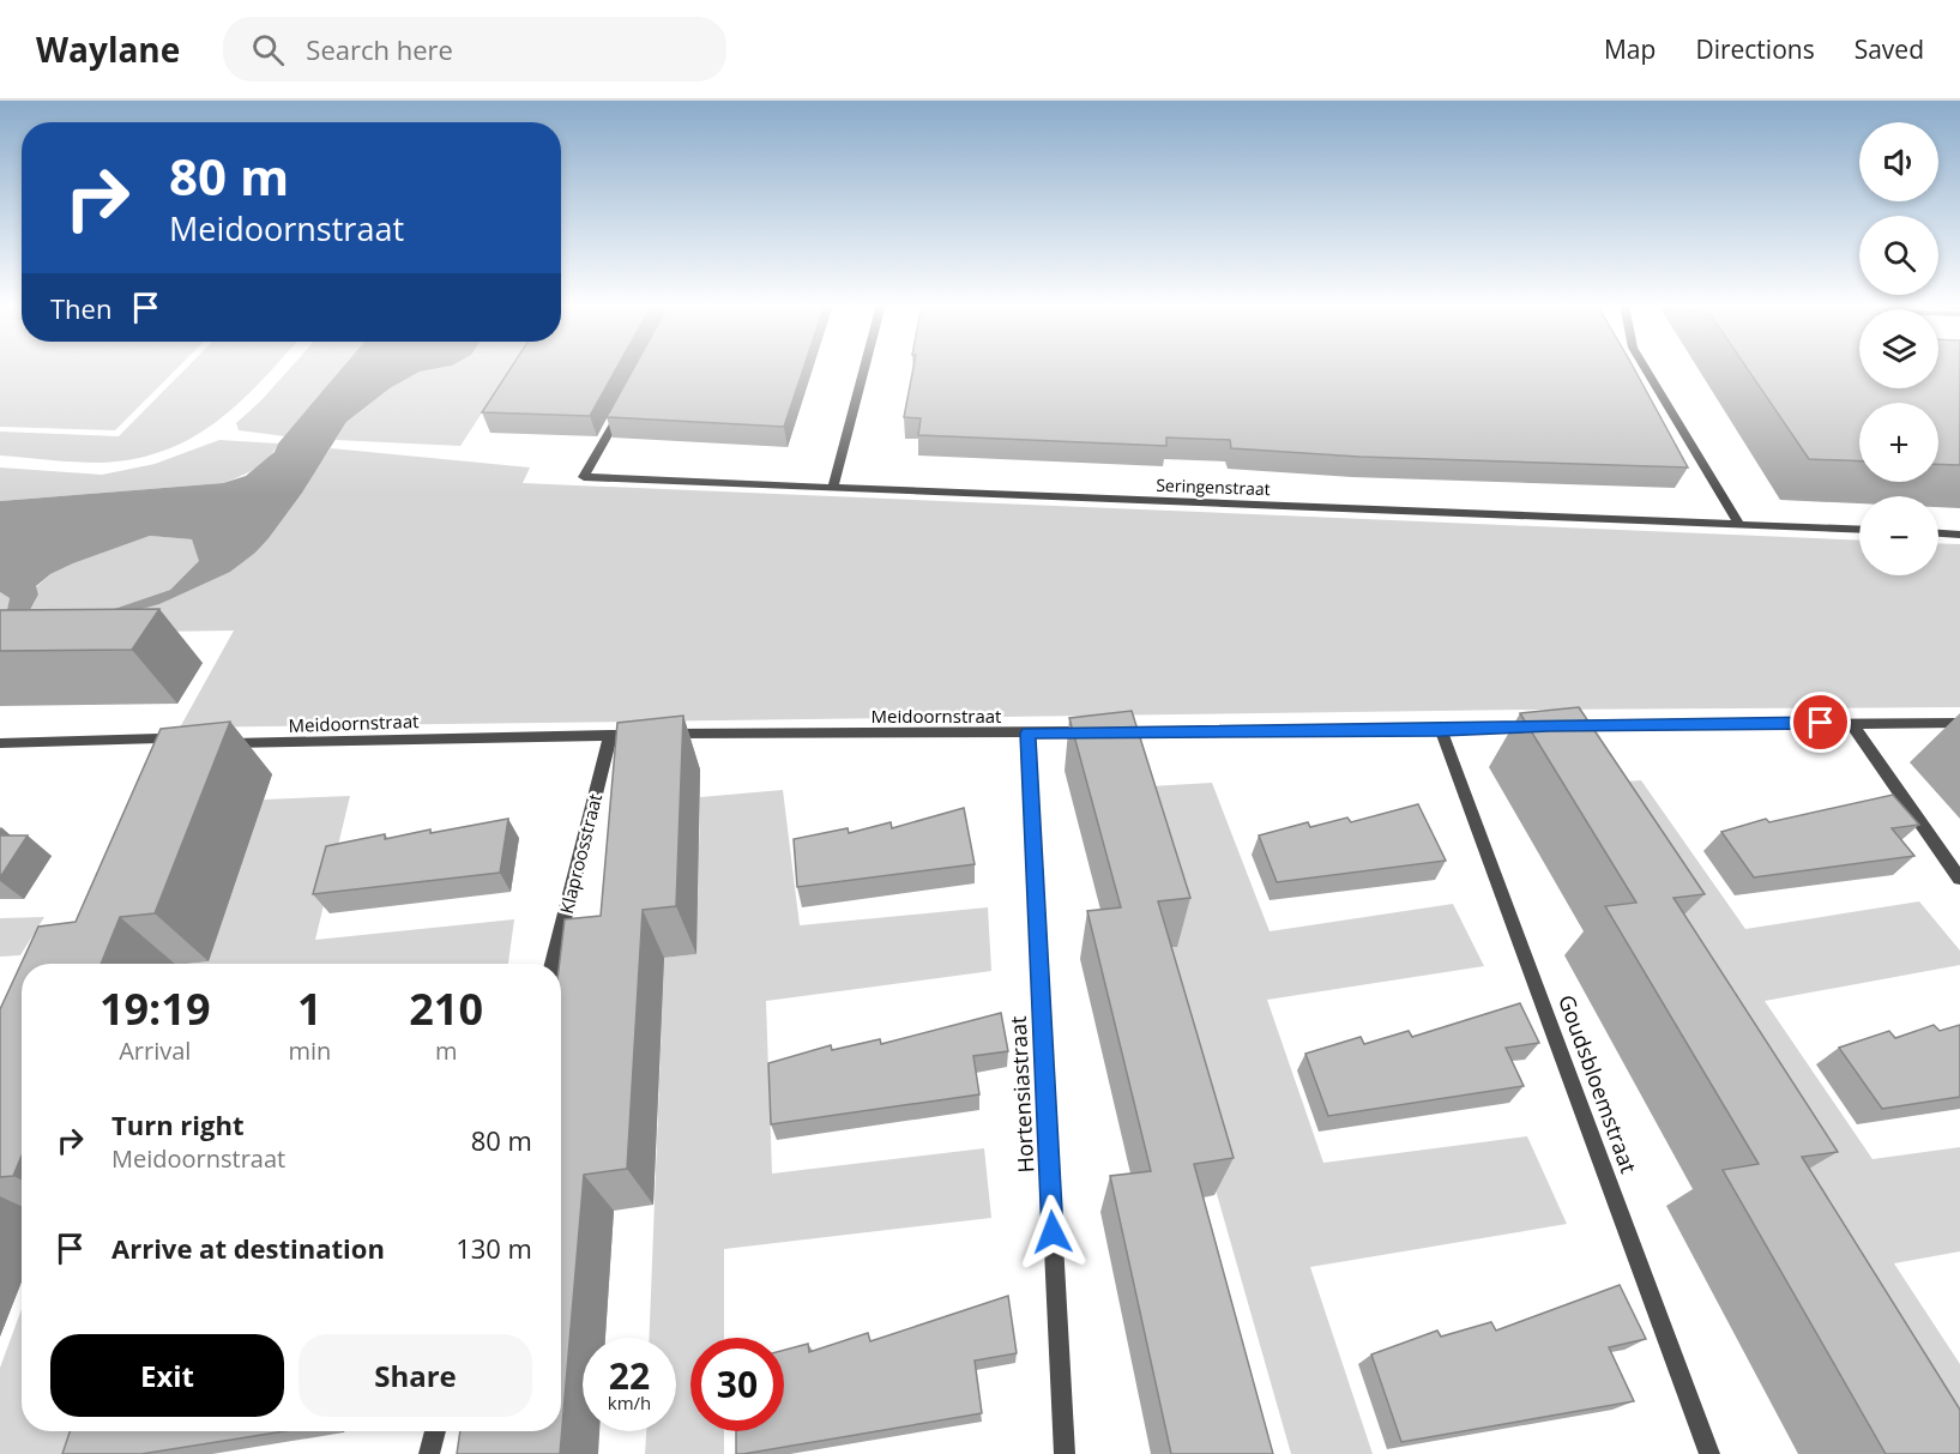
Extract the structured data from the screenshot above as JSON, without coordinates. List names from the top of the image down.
{
  "streets": {
    "street": [
      "Seringenstraat",
      "Meidoornstraat",
      "Klaproosstraat",
      "Goudsbloemstraat",
      "Hortensiastraat"
    ]
  },
  "crossings": [
    ["Meidoornstraat", "Klaproosstraat"],
    ["Meidoornstraat", "Goudsbloemstraat"],
    ["Meidoornstraat", "Hortensiastraat"]
  ],
  "page": {
    "header": "Waylane",
    "search": "Search here",
    "nav": ["Map", "Directions", "Saved"],
    "map_buttons": ["+", "−"],
    "turn": ["80 m", "Meidoornstraat"],
    "then": "Then",
    "eta": [
      "19:19",
      "Arrival",
      "1",
      "min",
      "210",
      "m"
    ],
    "list": [
      {
        "name": "Turn right",
        "note": "Meidoornstraat",
        "value": "80 m"
      },
      {
        "name": "Arrive at destination",
        "value": "130 m"
      }
    ],
    "buttons": ["Exit", "Share"],
    "speed": "22 km/h",
    "limit": "30"
  }
}
